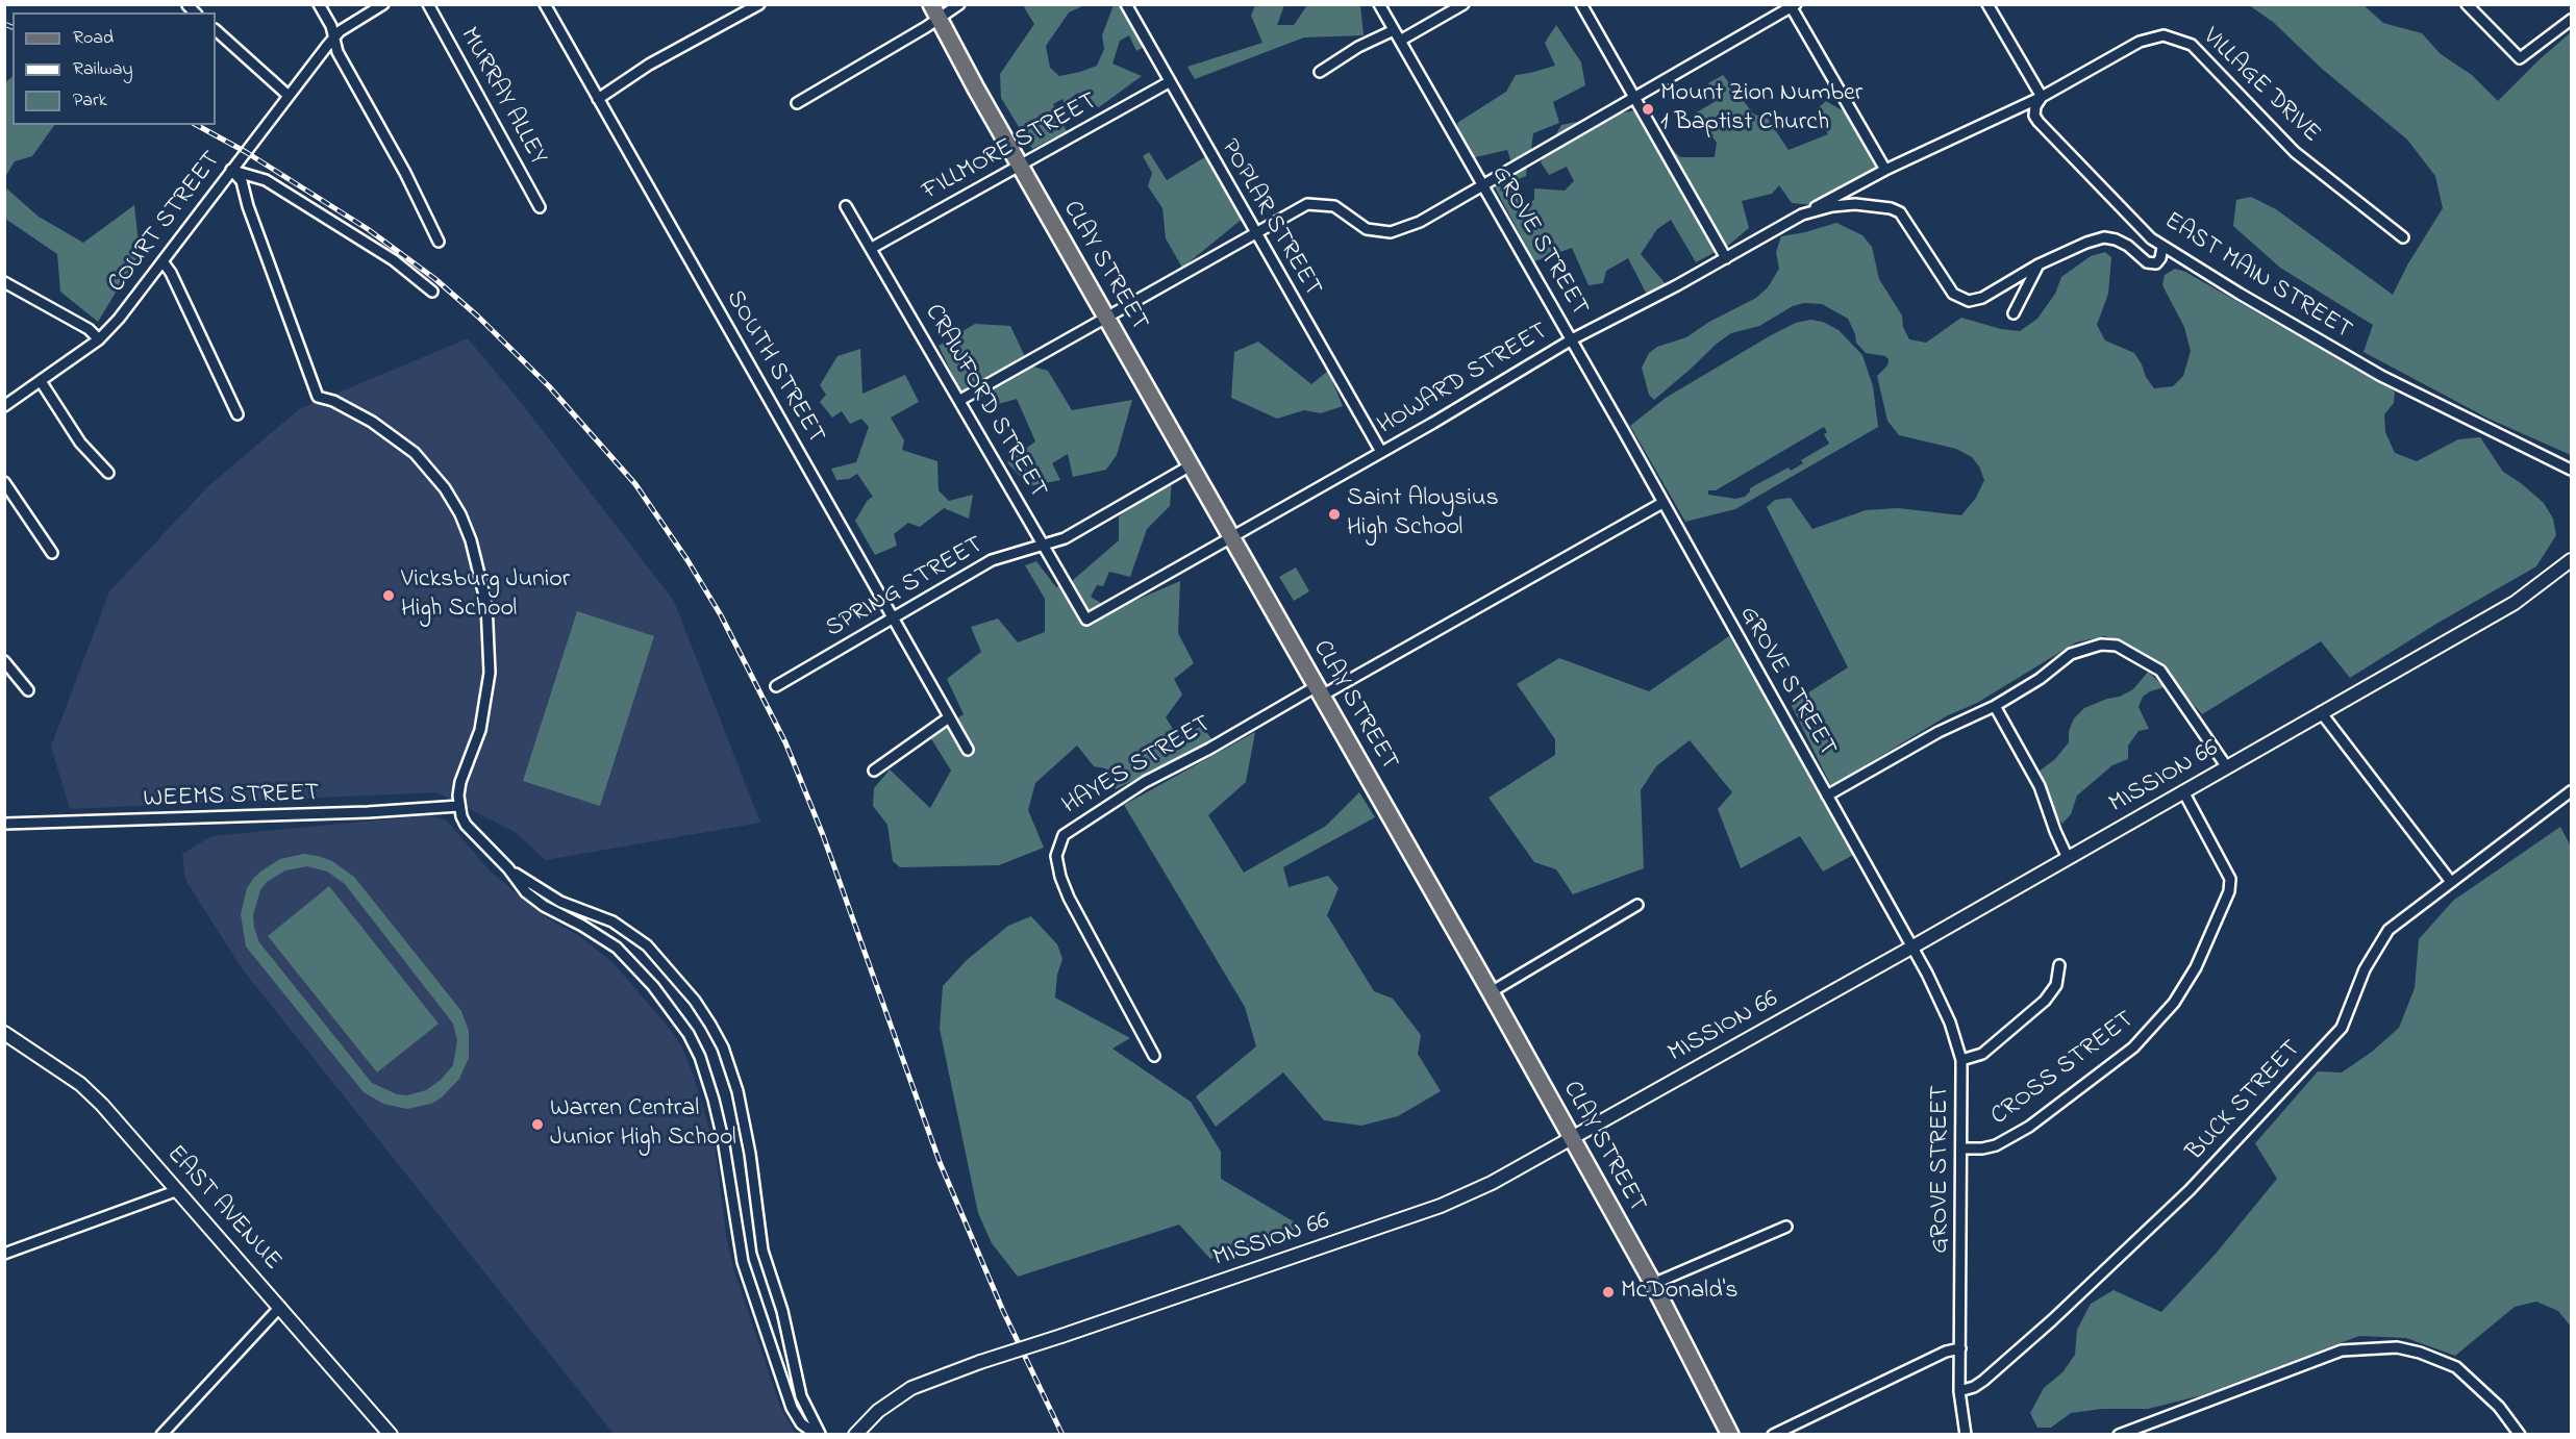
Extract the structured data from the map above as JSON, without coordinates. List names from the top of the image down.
{
  "streets": {
    "main road": ["CLAY STREET"],
    "street": [
      "VILLAGE DRIVE",
      "MURRAY ALLEY",
      "FILLMORE STREET",
      "POPLAR STREET",
      "COURT STREET",
      "GROVE STREET",
      "EAST MAIN STREET",
      "SOUTH STREET",
      "HOWARD STREET",
      "CRAWFORD STREET",
      "SPRING STREET",
      "HAYES STREET",
      "MISSION 66",
      "WEEMS STREET",
      "CROSS STREET",
      "BUCK STREET",
      "EAST AVENUE"
    ]
  },
  "crossings": [
    ["VILLAGE DRIVE", "EAST MAIN STREET"],
    ["VILLAGE DRIVE", "HOWARD STREET"],
    ["FILLMORE STREET", "POPLAR STREET"],
    ["FILLMORE STREET", "CLAY STREET"],
    ["FILLMORE STREET", "CRAWFORD STREET"],
    ["POPLAR STREET", "HOWARD STREET"],
    ["GROVE STREET", "HOWARD STREET"],
    ["GROVE STREET", "HAYES STREET"],
    ["GROVE STREET", "MISSION 66"],
    ["GROVE STREET", "CROSS STREET"],
    ["GROVE STREET", "BUCK STREET"],
    ["CLAY STREET", "HOWARD STREET"],
    ["CLAY STREET", "SPRING STREET"],
    ["CLAY STREET", "HAYES STREET"],
    ["CLAY STREET", "MISSION 66"],
    ["EAST MAIN STREET", "HOWARD STREET"],
    ["SOUTH STREET", "SPRING STREET"],
    ["HOWARD STREET", "CRAWFORD STREET"],
    ["CRAWFORD STREET", "SPRING STREET"],
    ["MISSION 66", "CROSS STREET"]
  ],
  "places": [
    "Mount Zion Number 1 Baptist Church",
    "Saint Aloysius High School",
    "Vicksburg Junior High School",
    "Warren Central Junior High School",
    "McDonald's"
  ],
  "legend": ["Road", "Railway", "Park"]
}
